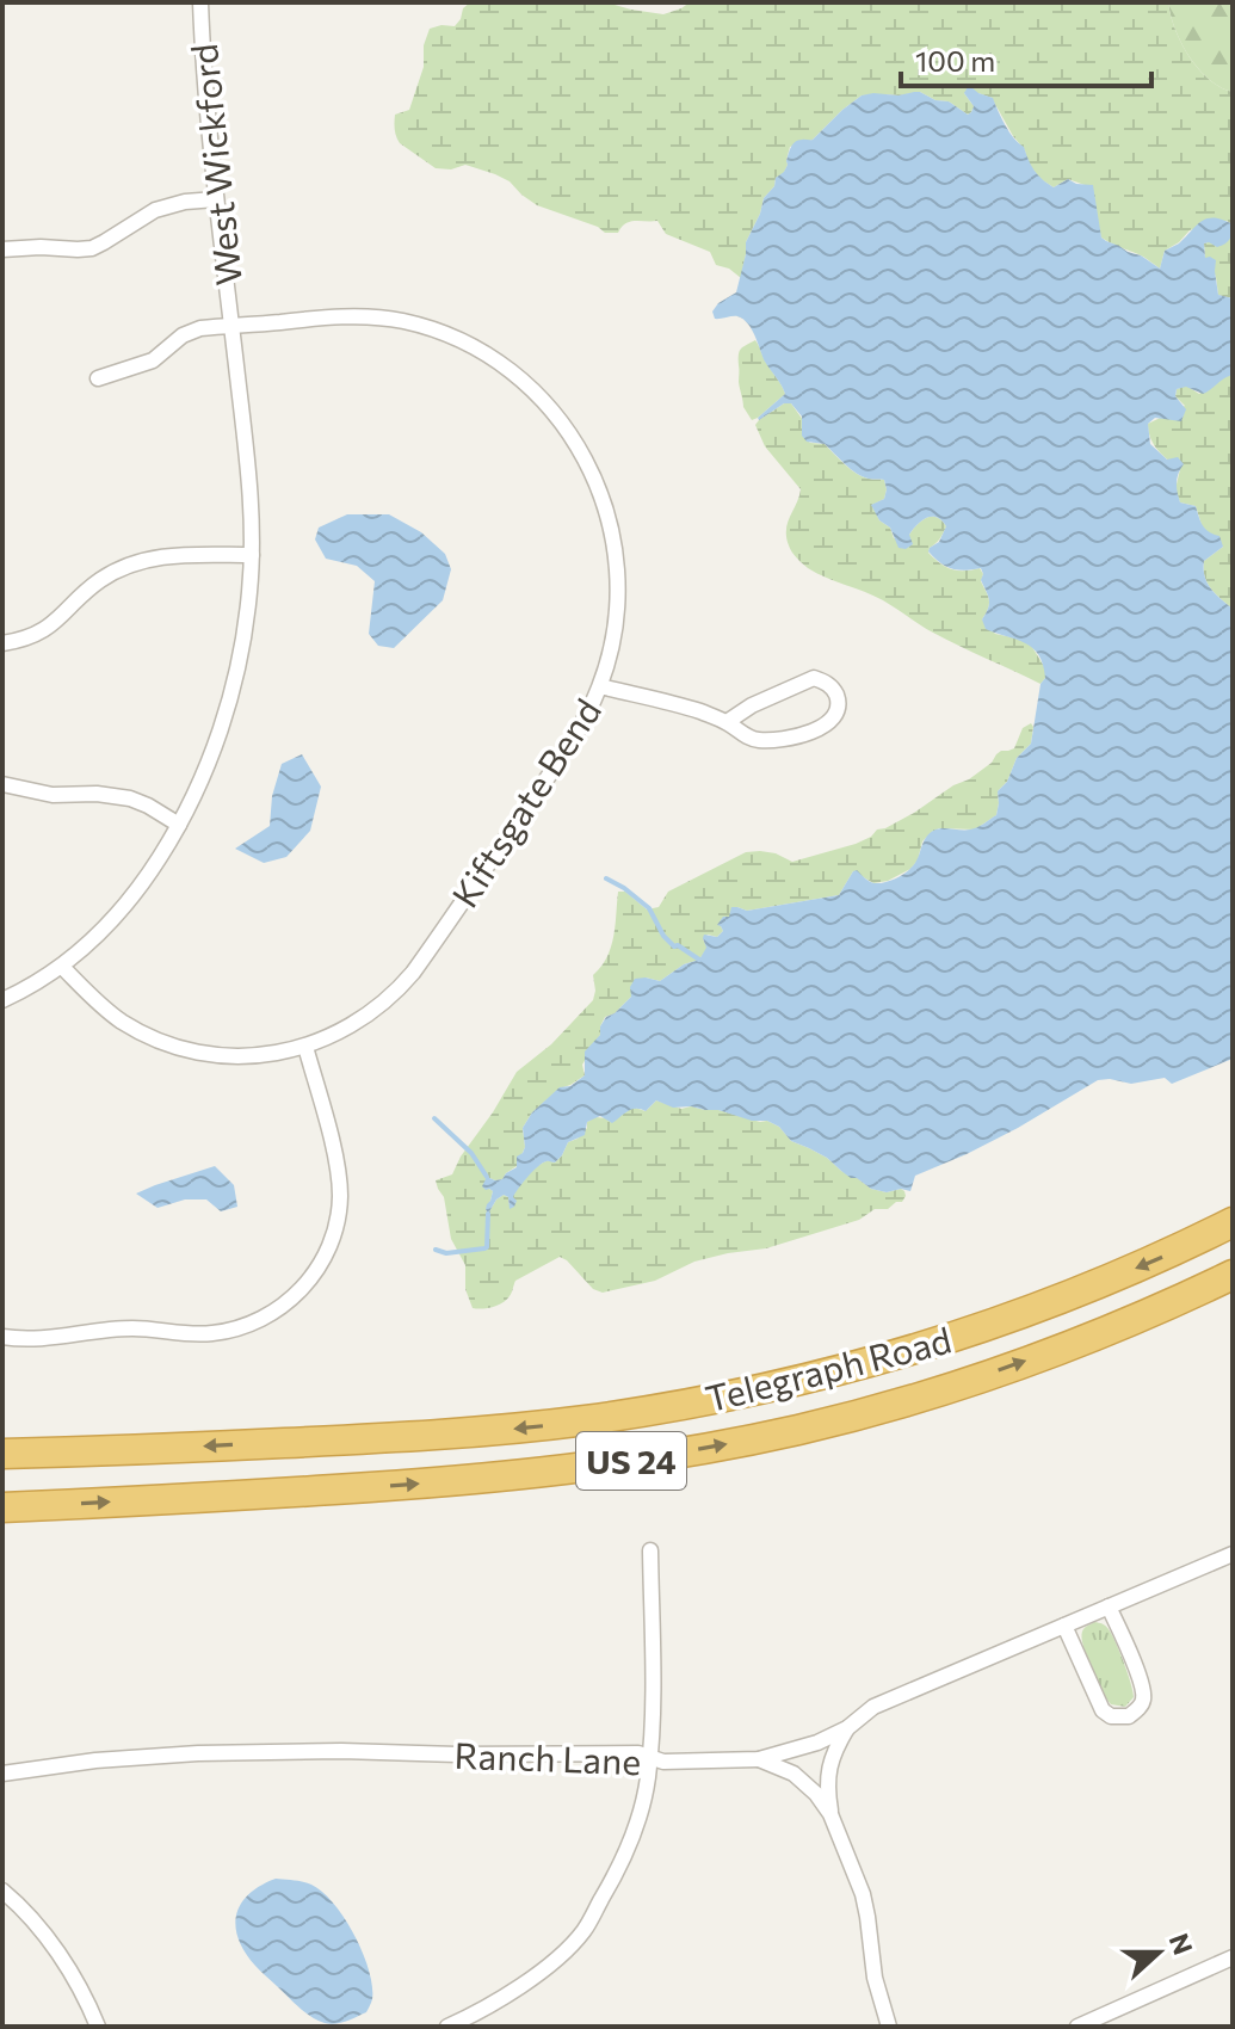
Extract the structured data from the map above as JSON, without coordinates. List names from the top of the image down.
{
  "streets": {
    "highway": ["Telegraph Road", "US 24"],
    "street": ["West Wickford", "Kiftsgate Bend", "Ranch Lane"]
  },
  "crossings": [
    ["West Wickford", "Kiftsgate Bend"]
  ],
  "scale_bar": "100 m",
  "north": "right"
}
